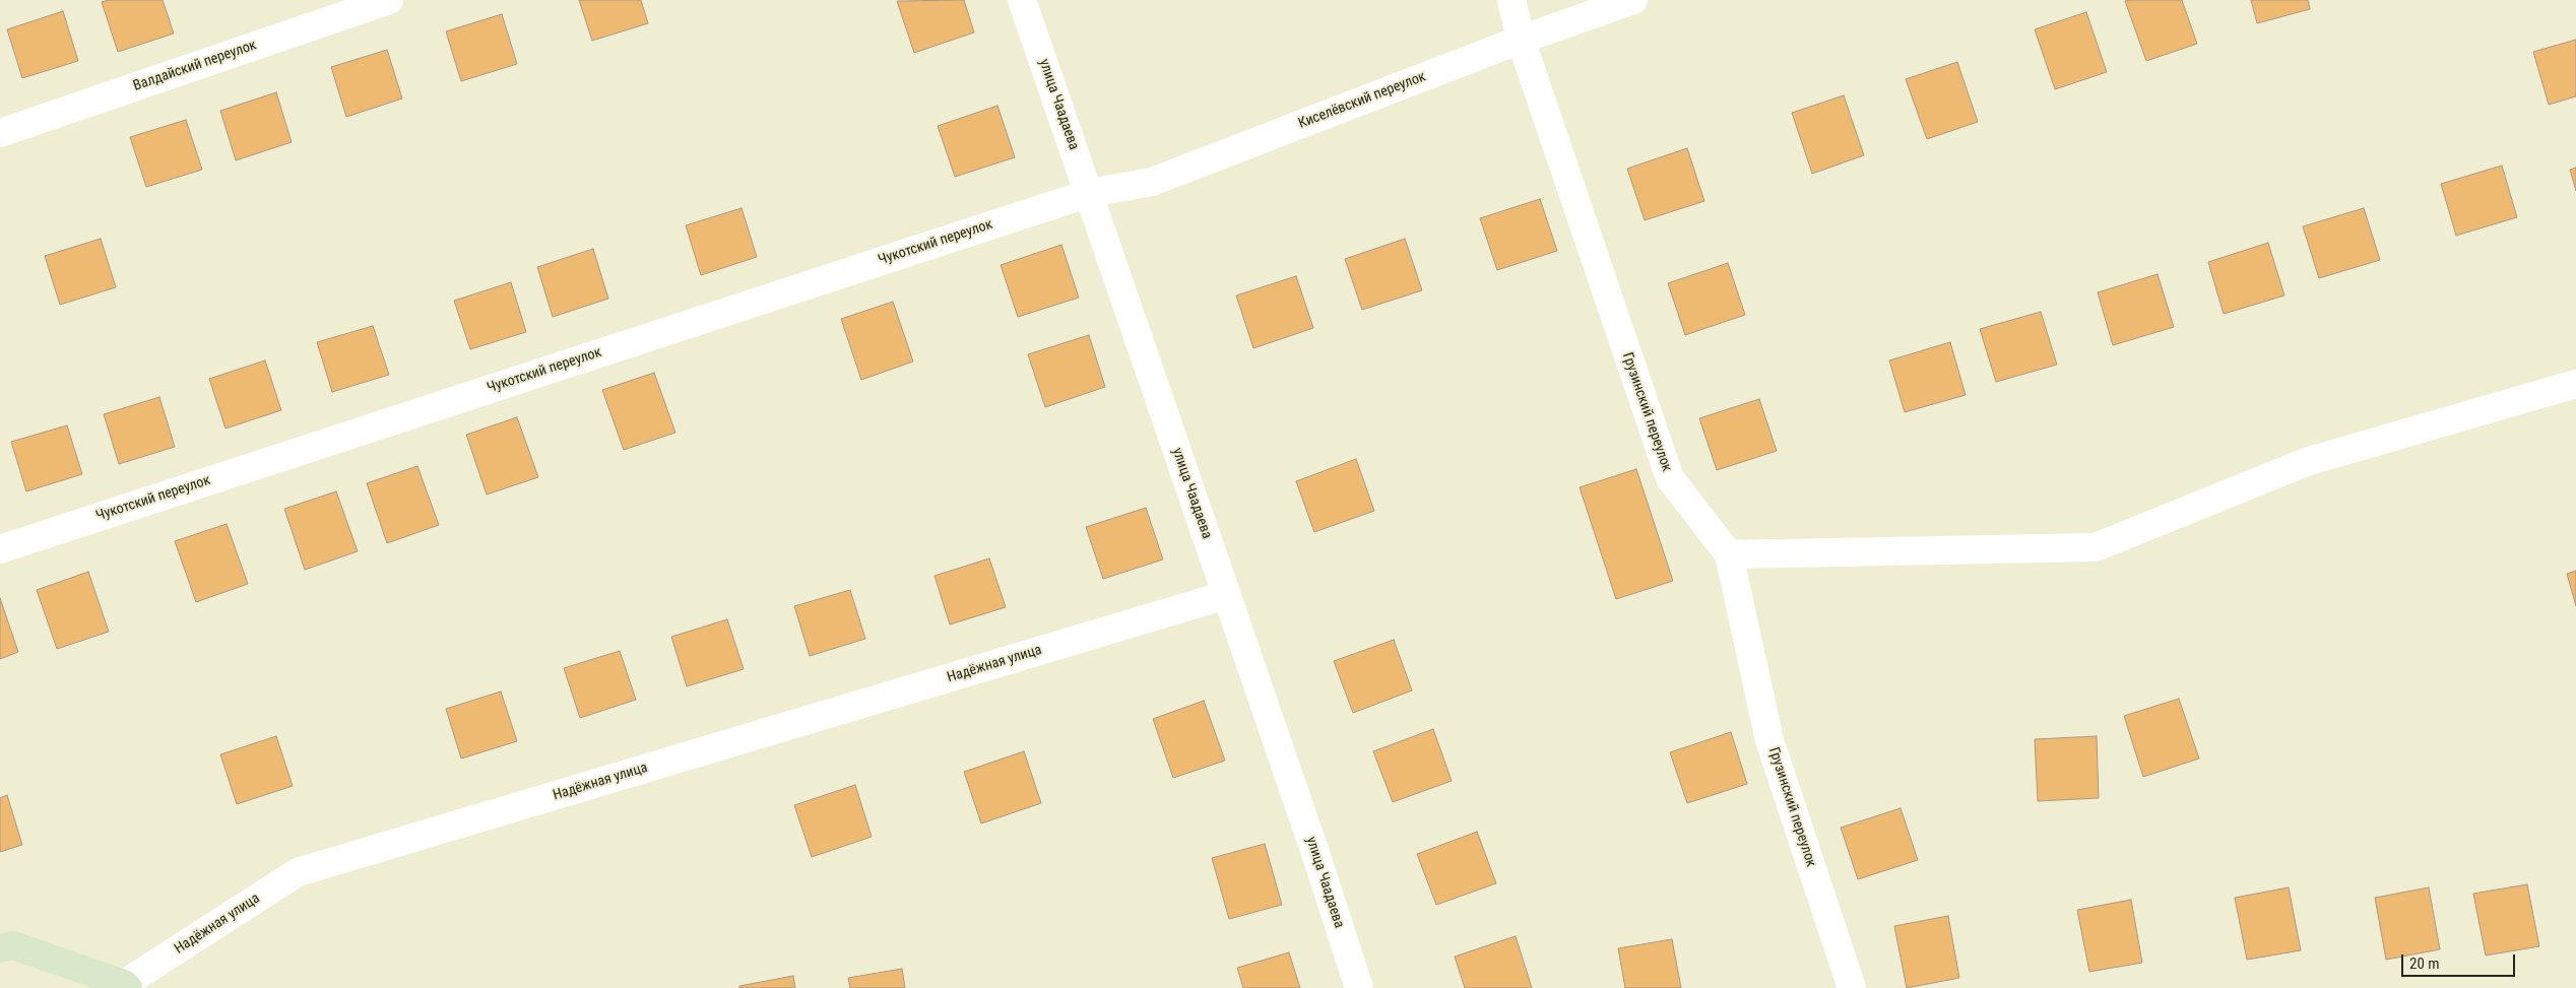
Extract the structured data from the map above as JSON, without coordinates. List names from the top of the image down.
{
  "streets": {
    "main road": ["Надёжная улица"],
    "street": [
      "Валдайский переулок",
      "Киселёвский переулок",
      "улица Чаадаева",
      "Чукотский переулок",
      "Грузинский переулок"
    ]
  },
  "crossings": [
    ["Киселёвский переулок", "улица Чаадаева"],
    ["Киселёвский переулок", "Чукотский переулок"],
    ["Киселёвский переулок", "Грузинский переулок"],
    ["улица Чаадаева", "Чукотский переулок"],
    ["улица Чаадаева", "Надёжная улица"]
  ],
  "scale_bar": "20 m"
}
